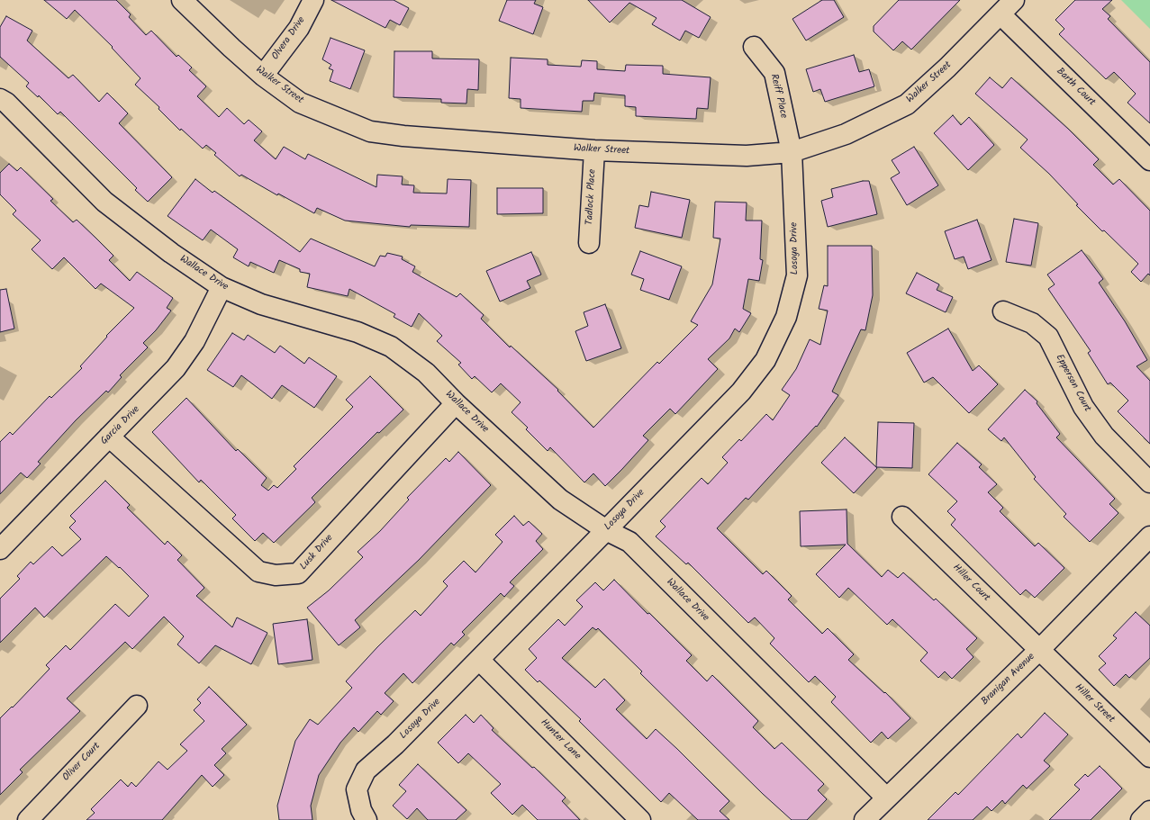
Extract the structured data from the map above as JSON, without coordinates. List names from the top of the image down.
{
  "streets": {
    "street": [
      "Olvera Drive",
      "Walker Street",
      "Barth Court",
      "Reiff Place",
      "Tadlock Place",
      "Losoya Drive",
      "Wallace Drive",
      "Epperson Court",
      "Garcia Drive",
      "Lusk Drive",
      "Hiller Court",
      "Branigan Avenue",
      "Hiller Street",
      "Hunter Lane",
      "Oliver Court"
    ]
  },
  "crossings": [
    ["Olvera Drive", "Walker Street"],
    ["Walker Street", "Barth Court"],
    ["Walker Street", "Reiff Place"],
    ["Walker Street", "Tadlock Place"],
    ["Walker Street", "Losoya Drive"],
    ["Reiff Place", "Losoya Drive"],
    ["Losoya Drive", "Wallace Drive"],
    ["Losoya Drive", "Hunter Lane"],
    ["Wallace Drive", "Garcia Drive"],
    ["Wallace Drive", "Lusk Drive"],
    ["Wallace Drive", "Branigan Avenue"],
    ["Garcia Drive", "Lusk Drive"],
    ["Hiller Court", "Branigan Avenue"],
    ["Hiller Court", "Hiller Street"],
    ["Branigan Avenue", "Hiller Street"]
  ]
}
